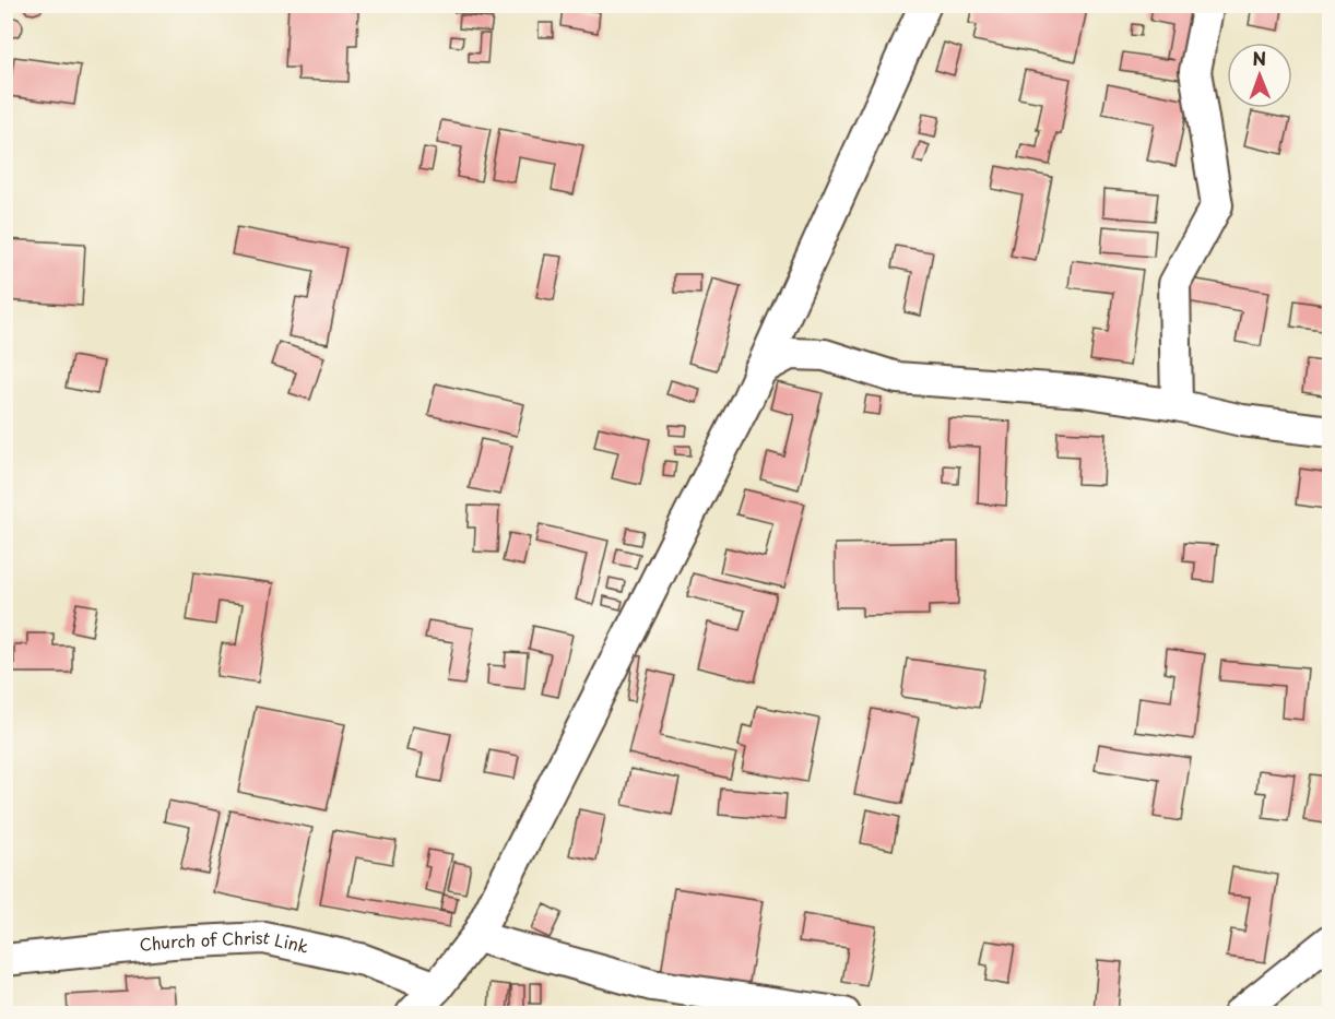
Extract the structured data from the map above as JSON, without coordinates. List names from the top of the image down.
{
  "streets": {
    "street": ["Church of Christ Link"]
  },
  "north": "top"
}
